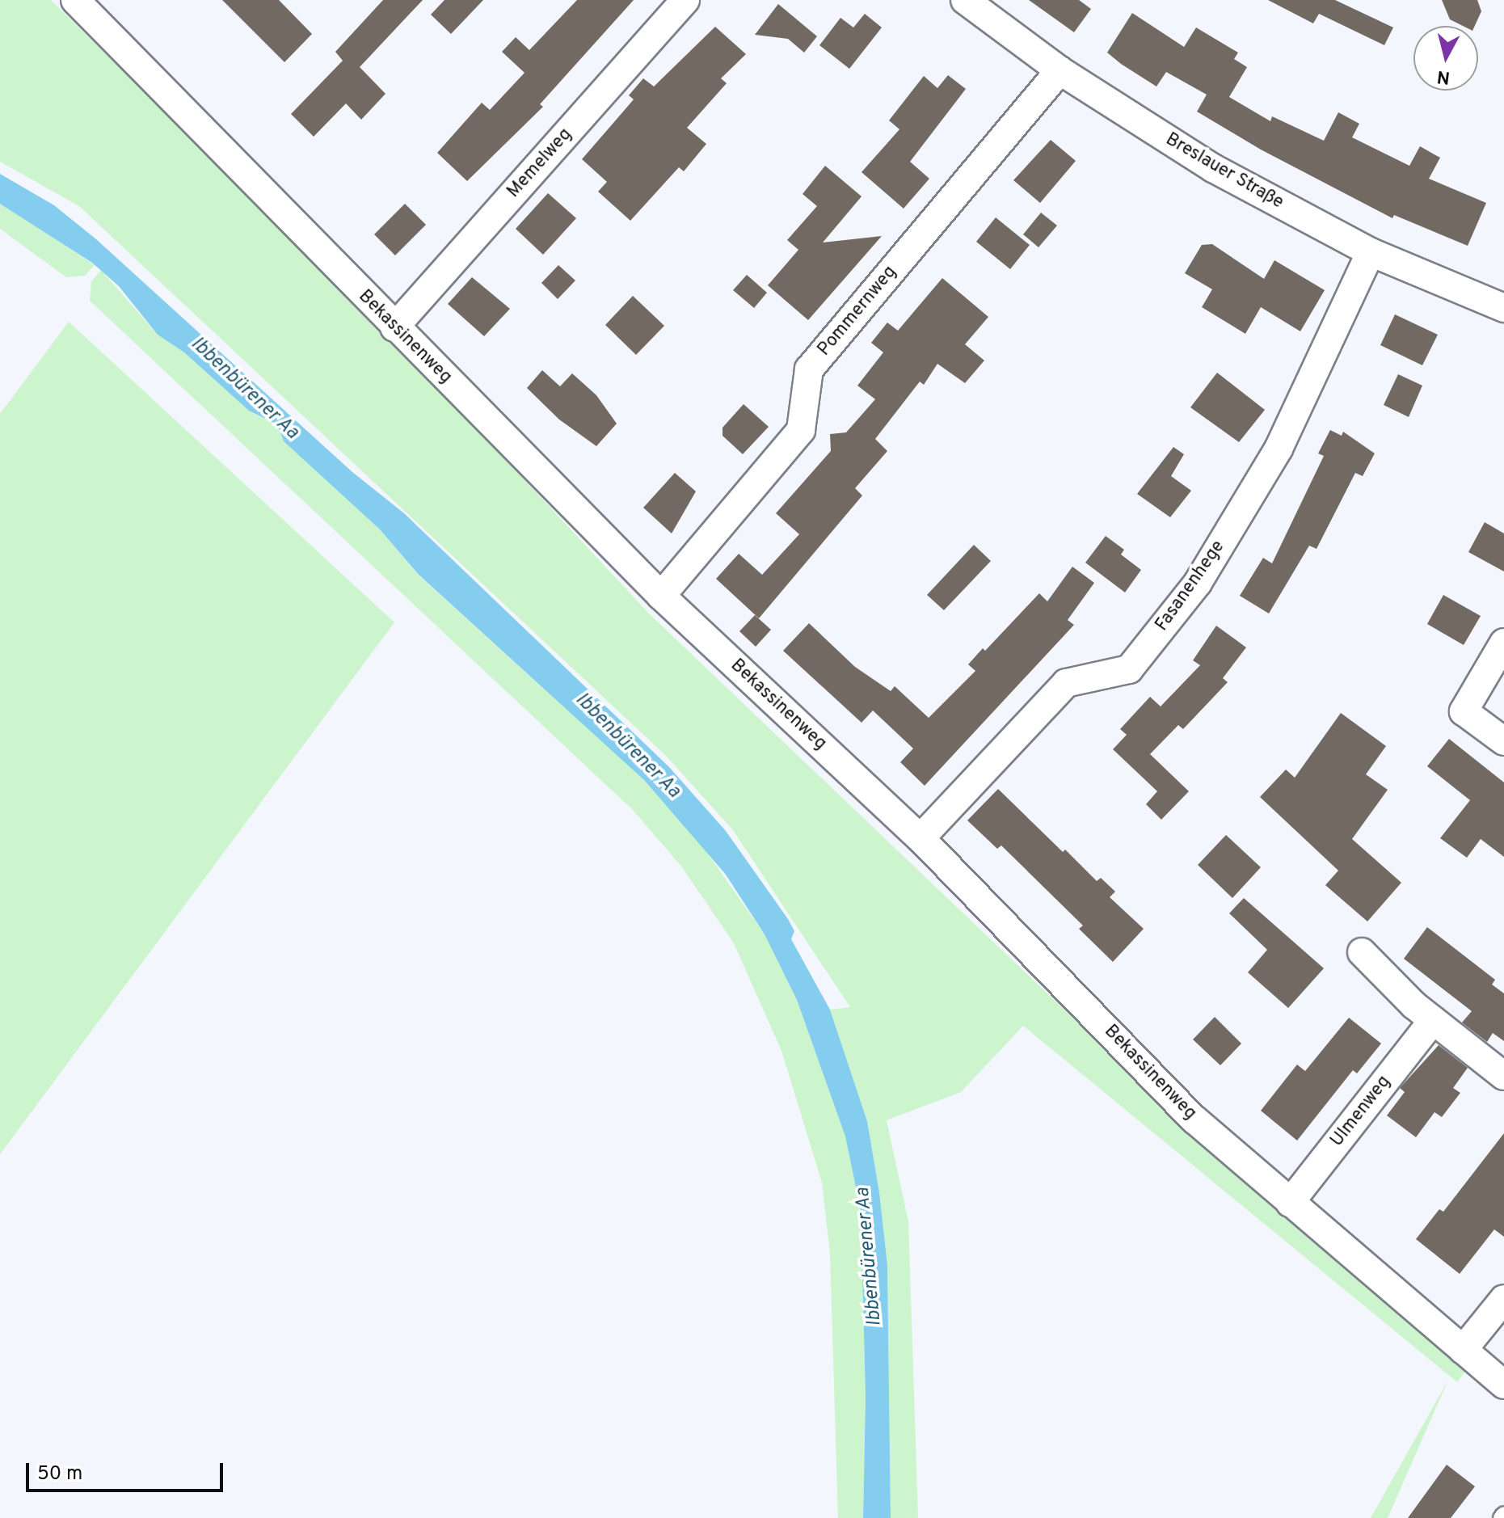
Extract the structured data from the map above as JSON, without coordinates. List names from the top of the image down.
{
  "streets": {
    "street": [
      "Memelweg",
      "Breslauer Straße",
      "Pommernweg",
      "Bekassinenweg",
      "Fasanenhege",
      "Ulmenweg"
    ]
  },
  "crossings": [
    ["Memelweg", "Bekassinenweg"],
    ["Breslauer Straße", "Pommernweg"],
    ["Breslauer Straße", "Fasanenhege"],
    ["Pommernweg", "Bekassinenweg"],
    ["Bekassinenweg", "Fasanenhege"],
    ["Bekassinenweg", "Ulmenweg"]
  ],
  "water": ["Ibbenbürener Aa"],
  "scale_bar": "50 m",
  "north": "bottom"
}
